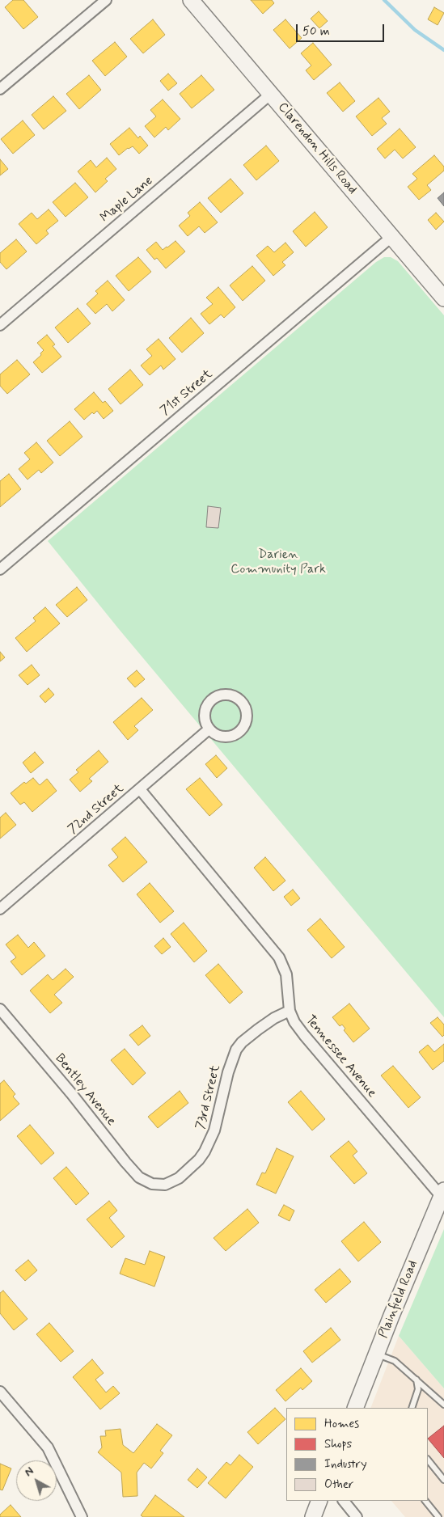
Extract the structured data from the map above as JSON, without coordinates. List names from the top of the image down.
{
  "streets": {
    "street": [
      "Clarendon Hills Road",
      "Maple Lane",
      "71st Street",
      "72nd Street",
      "Tennessee Avenue",
      "Bentley Avenue",
      "73rd Street",
      "Plainfield Road"
    ]
  },
  "crossings": [
    ["Clarendon Hills Road", "Maple Lane"],
    ["Clarendon Hills Road", "71st Street"],
    ["72nd Street", "Tennessee Avenue"],
    ["Tennessee Avenue", "73rd Street"],
    ["Tennessee Avenue", "Plainfield Road"],
    ["Bentley Avenue", "73rd Street"]
  ],
  "parks": ["Darien Community Park"],
  "legend": [
    "Homes",
    "Shops",
    "Industry",
    "Other"
  ],
  "scale_bar": "50 m",
  "north": "top left"
}
